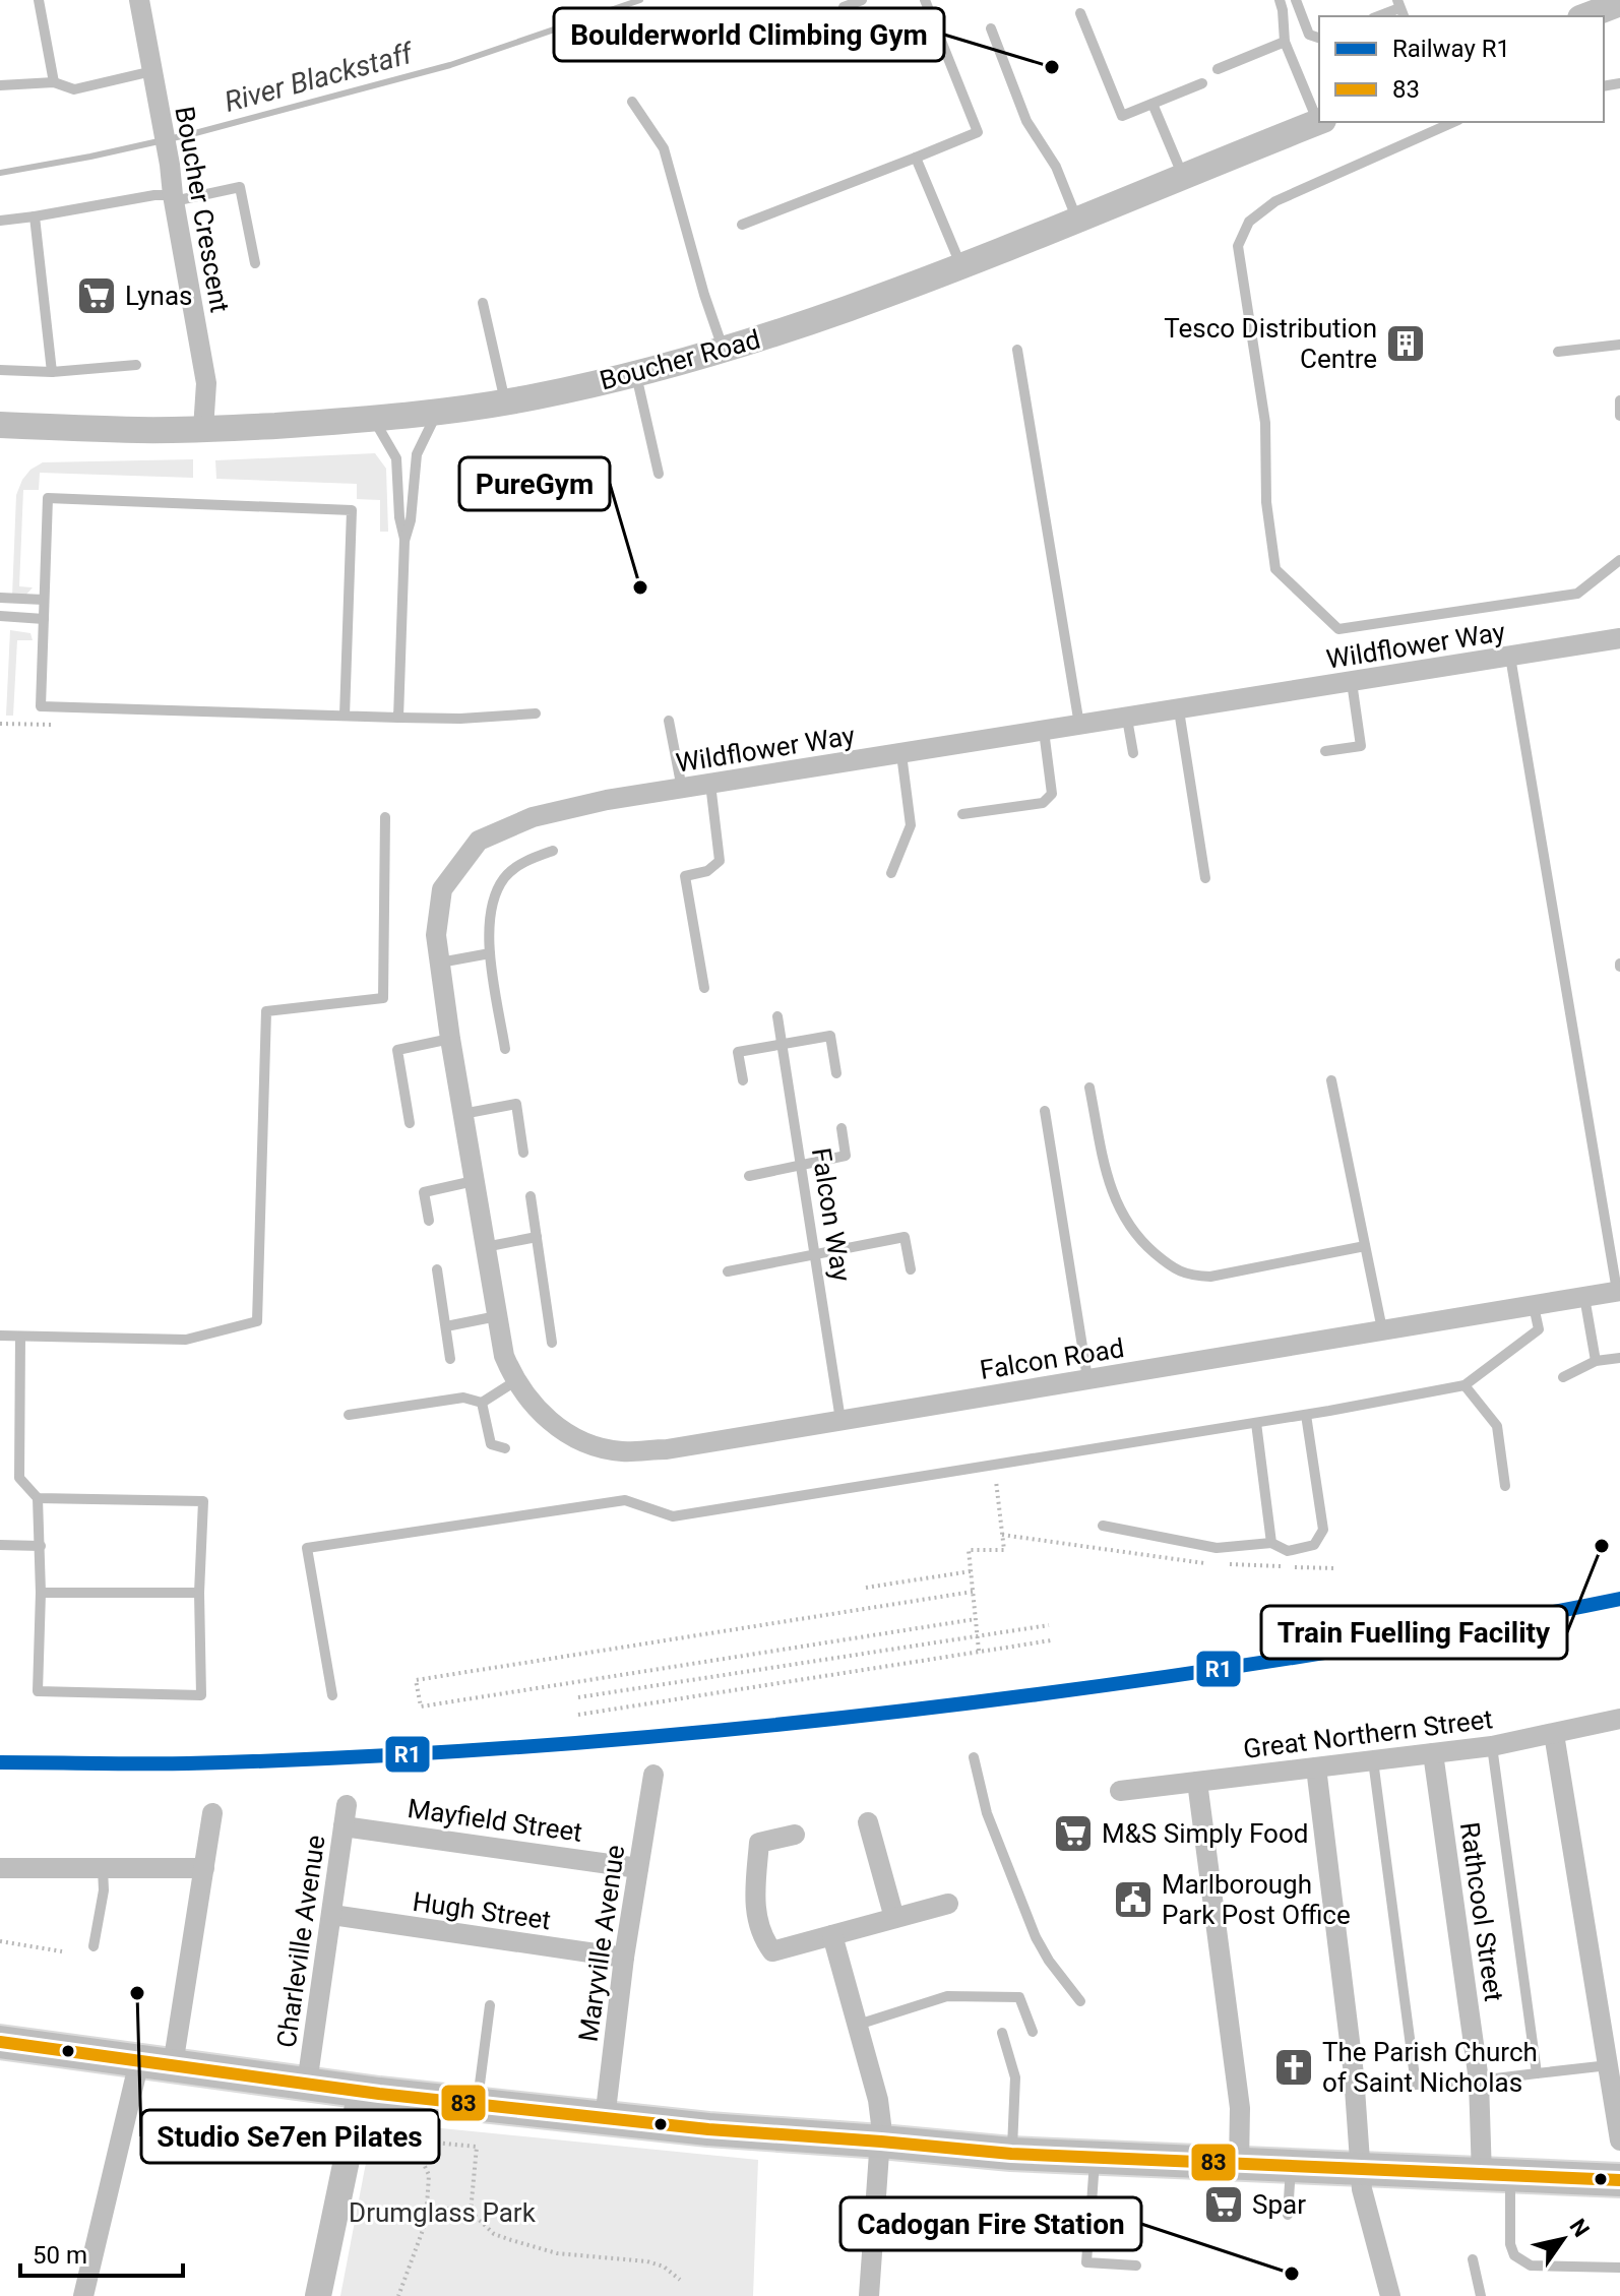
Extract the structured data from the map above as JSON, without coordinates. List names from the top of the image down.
{
  "streets": {
    "street": [
      "Boucher Crescent",
      "Boucher Road",
      "Wildflower Way",
      "Falcon Road",
      "Great Northern Street",
      "Mayfield Street",
      "Hugh Street",
      "Rathcool Street",
      "Charleville Avenue",
      "Maryville Avenue"
    ],
    "lane": ["Falcon Way"]
  },
  "crossings": [
    ["Boucher Crescent", "Boucher Road"],
    ["Wildflower Way", "Falcon Road"],
    ["Falcon Way", "Falcon Road"],
    ["Great Northern Street", "Rathcool Street"],
    ["Mayfield Street", "Charleville Avenue"],
    ["Mayfield Street", "Maryville Avenue"],
    ["Hugh Street", "Charleville Avenue"],
    ["Hugh Street", "Maryville Avenue"]
  ],
  "water": ["River Blackstaff"],
  "parks": ["Drumglass Park"],
  "places": {
    "other": [
      "Boulderworld Climbing Gym",
      "PureGym",
      "Train Fuelling Facility",
      "Studio Se7en Pilates",
      "Cadogan Fire Station"
    ],
    "supermarket": ["Lynas", "M&S Simply Food", "Spar"],
    "building": ["Tesco Distribution Centre"],
    "public building": ["Marlborough Park Post Office"],
    "church": ["The Parish Church of Saint Nicholas"]
  },
  "lines": ["rail line R1", "transit line 83"],
  "legend": ["Railway R1", "83"],
  "scale_bar": "50 m",
  "north": "top right"
}
